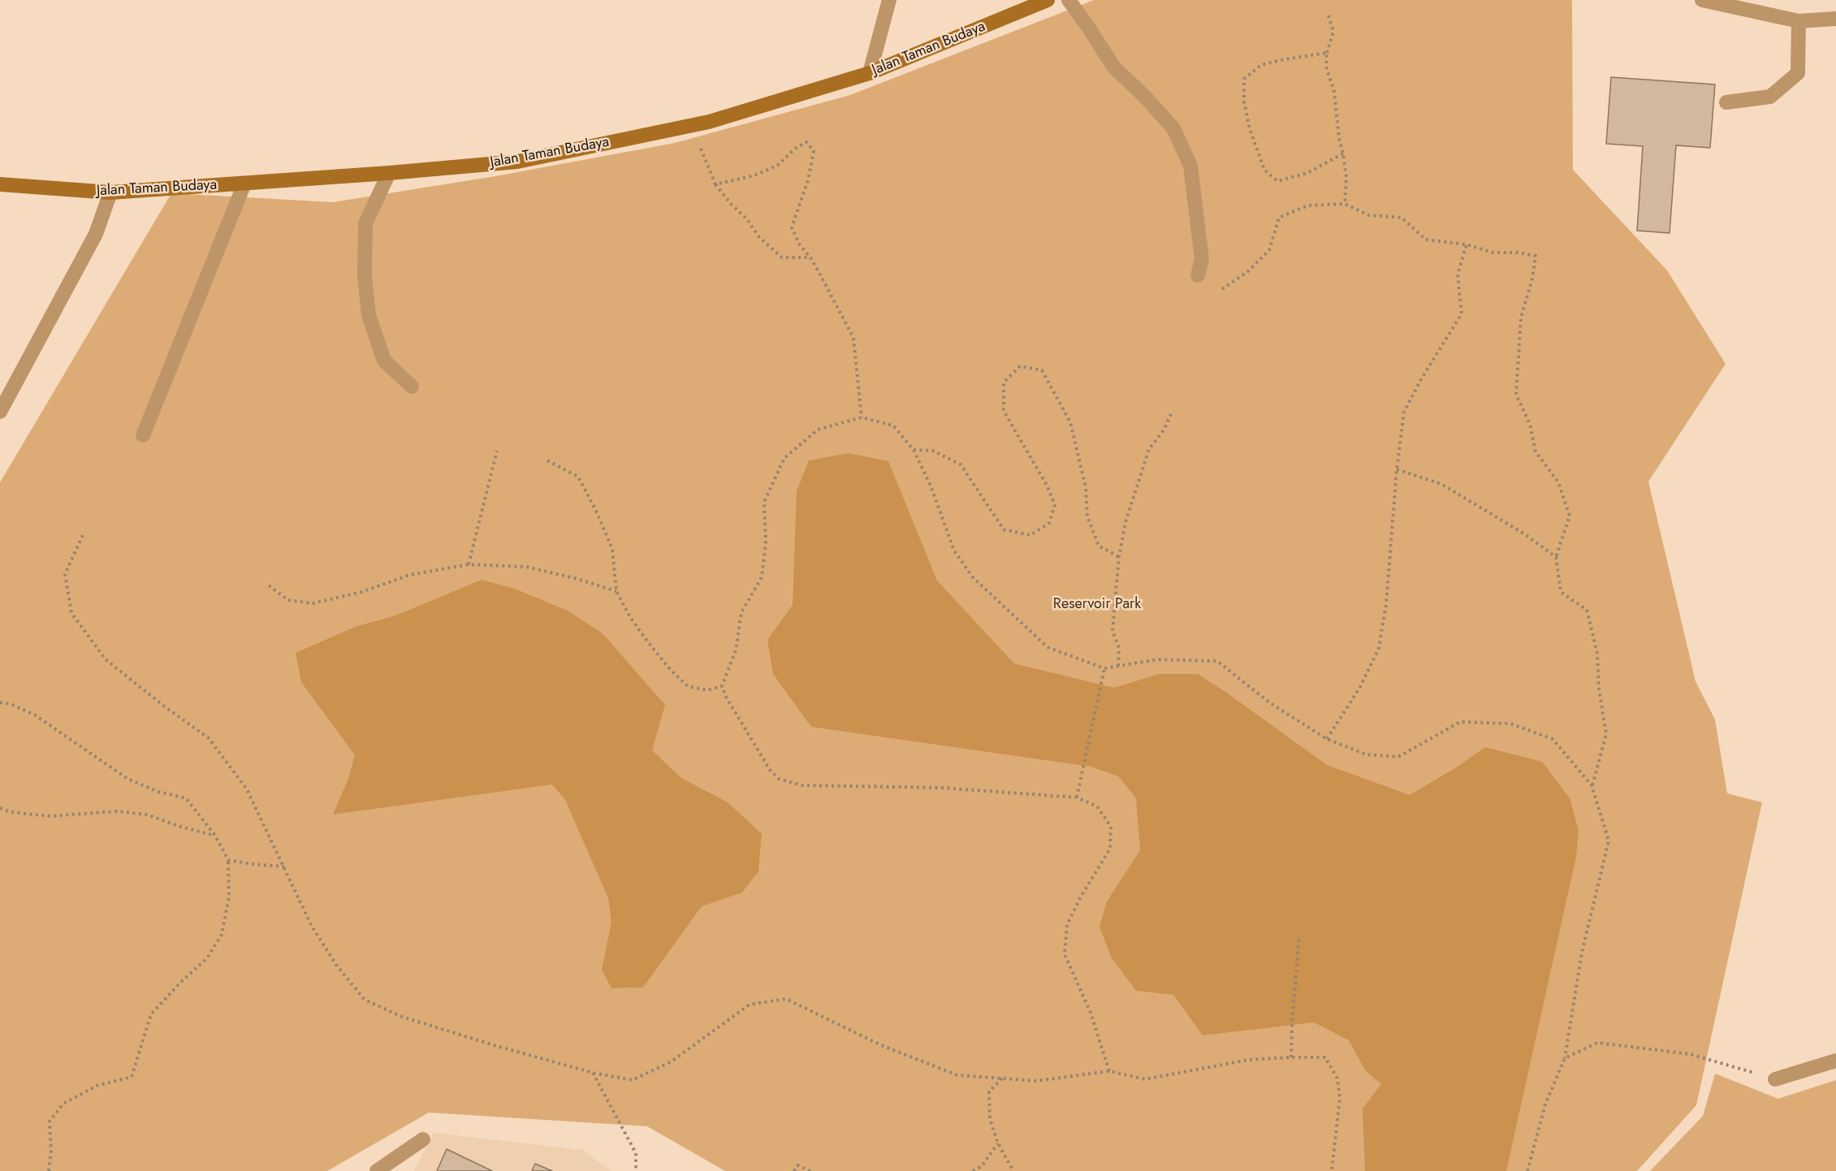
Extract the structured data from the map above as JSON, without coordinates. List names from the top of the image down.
{
  "streets": {
    "main road": ["Jalan Taman Budaya"]
  },
  "parks": ["Reservoir Park"]
}
